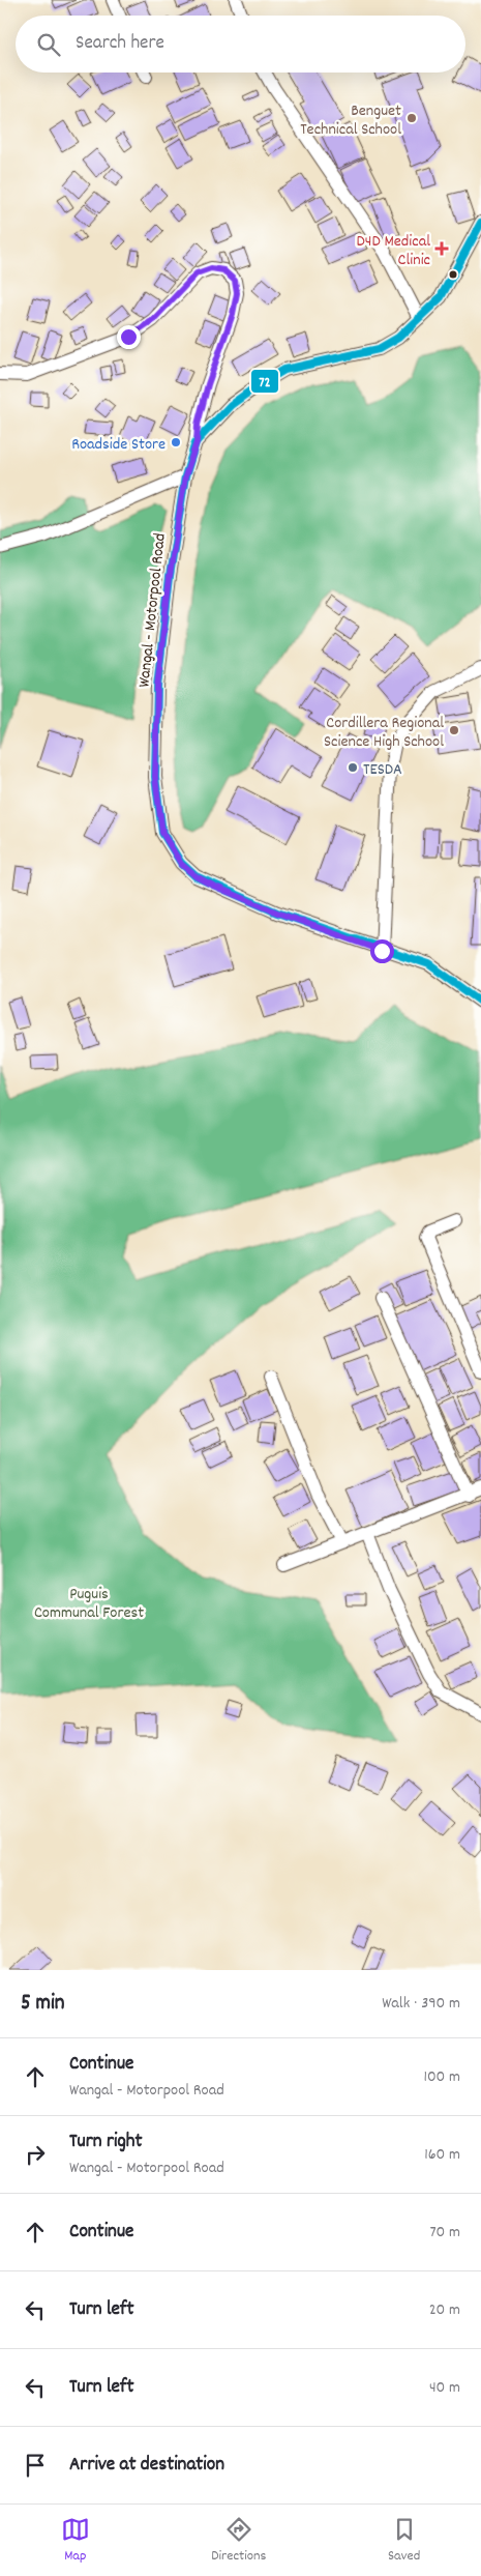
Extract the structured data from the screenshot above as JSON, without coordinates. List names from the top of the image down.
{
  "streets": {
    "street": ["Wangal - Motorpool Road"]
  },
  "parks": ["Puguis Communal Forest"],
  "places": {
    "other": [
      "Benguet Technical School",
      "Roadside Store",
      "Cordillera Regional Science High School",
      "TESDA"
    ],
    "health": ["D4D Medical Clinic"]
  },
  "lines": ["transit line 72"],
  "page": {
    "search": "Search here",
    "heading": ["5 min", "Walk · 390 m"],
    "list": [
      ["Continue", "Wangal - Motorpool Road", "100 m"],
      ["Turn right", "Wangal - Motorpool Road", "160 m"],
      ["Continue", "70 m"],
      ["Turn left", "20 m"],
      ["Turn left", "40 m"],
      "Arrive at destination"
    ],
    "nav": ["Map", "Directions", "Saved"]
  }
}
